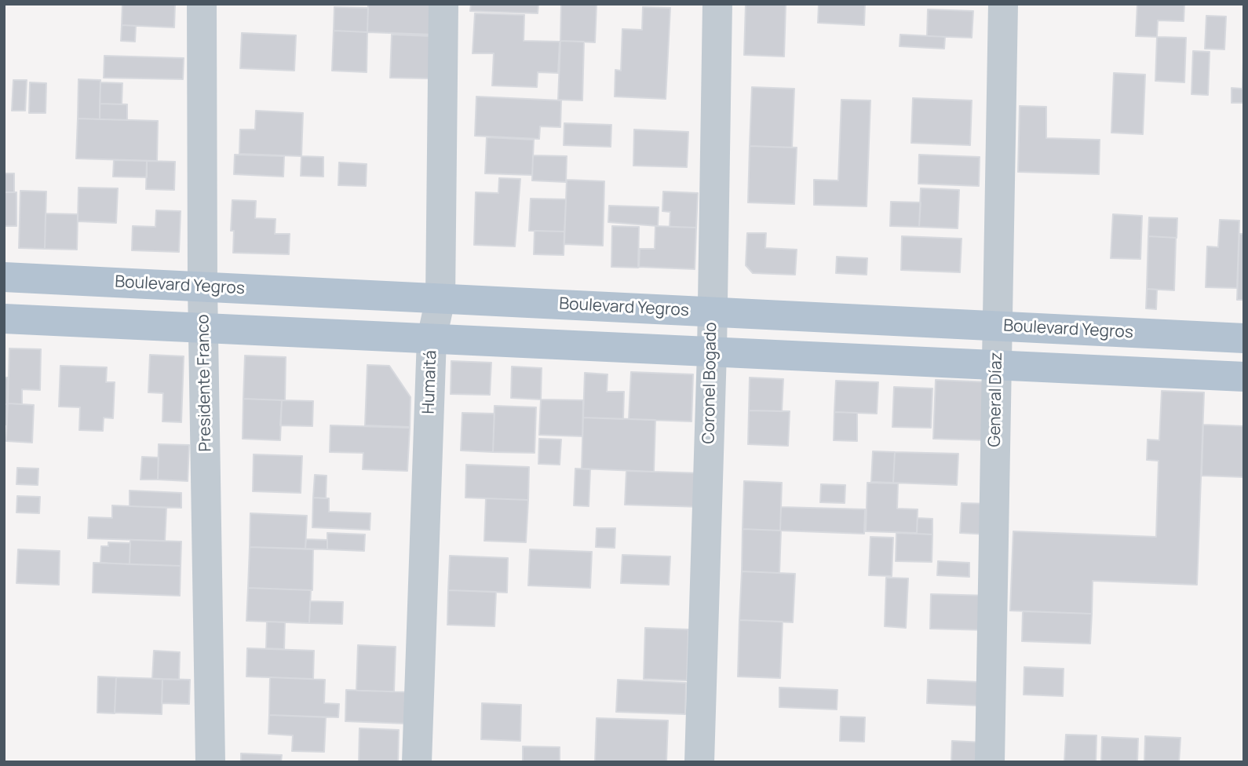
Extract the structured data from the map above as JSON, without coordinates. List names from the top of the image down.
{
  "streets": {
    "main road": ["Boulevard Yegros"],
    "street": [
      "Humaitá",
      "Presidente Franco",
      "Coronel Bogado",
      "General Díaz"
    ]
  },
  "crossings": [
    ["Boulevard Yegros", "Humaitá"],
    ["Boulevard Yegros", "Presidente Franco"],
    ["Boulevard Yegros", "Coronel Bogado"],
    ["Boulevard Yegros", "General Díaz"]
  ]
}
